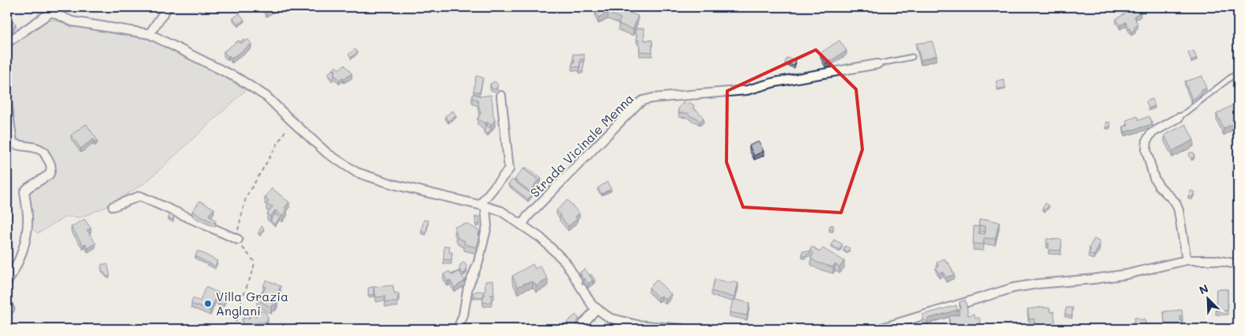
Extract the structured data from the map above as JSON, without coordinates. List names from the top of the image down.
{
  "streets": {
    "street": ["Strada Vicinale Menna"]
  },
  "places": ["Villa Grazia Anglani"],
  "north": "top left"
}
